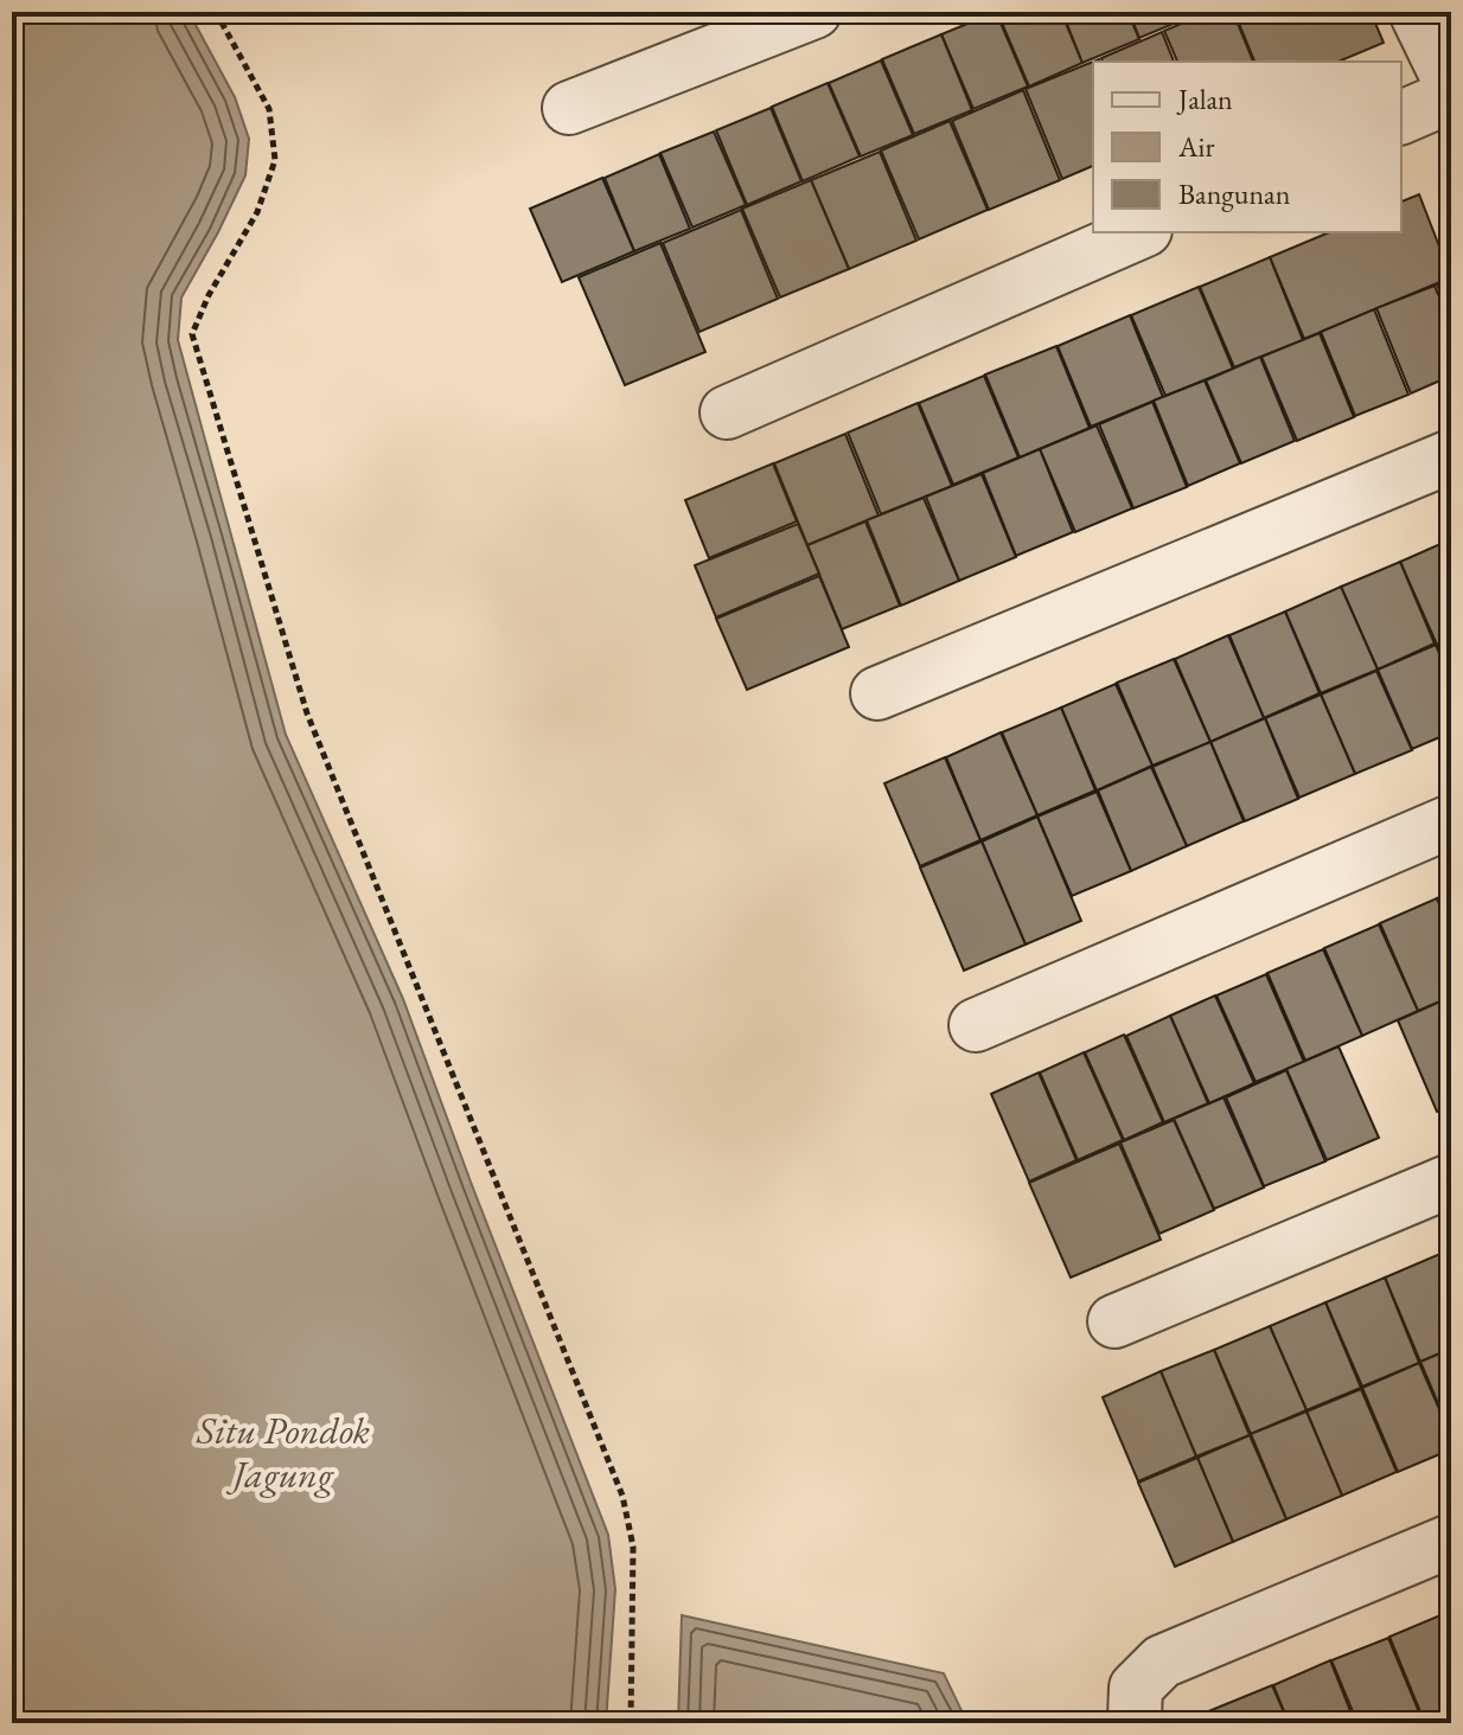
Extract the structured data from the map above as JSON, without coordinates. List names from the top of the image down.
{
  "water": ["Situ Pondok Jagung"],
  "legend": ["Jalan", "Air", "Bangunan"]
}
